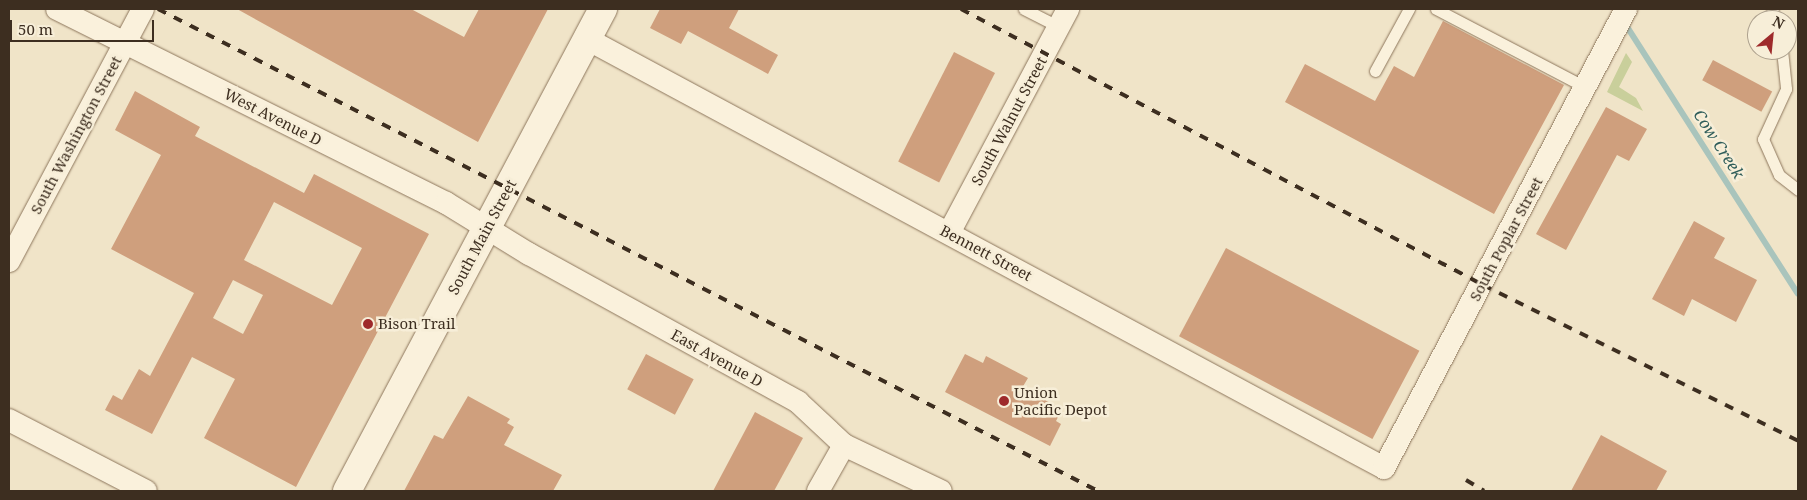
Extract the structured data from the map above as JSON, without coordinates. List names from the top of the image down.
{
  "streets": {
    "street": [
      "West Avenue D",
      "South Walnut Street",
      "South Washington Street",
      "South Main Street",
      "South Poplar Street",
      "Bennett Street",
      "East Avenue D"
    ]
  },
  "crossings": [
    ["West Avenue D", "South Washington Street"],
    ["West Avenue D", "South Main Street"],
    ["West Avenue D", "East Avenue D"],
    ["South Walnut Street", "Bennett Street"],
    ["South Main Street", "Bennett Street"],
    ["South Main Street", "East Avenue D"],
    ["South Poplar Street", "Bennett Street"]
  ],
  "water": ["Cow Creek"],
  "places": ["Bison Trail", "Union Pacific Depot"],
  "scale_bar": "50 m",
  "north": "top right"
}
